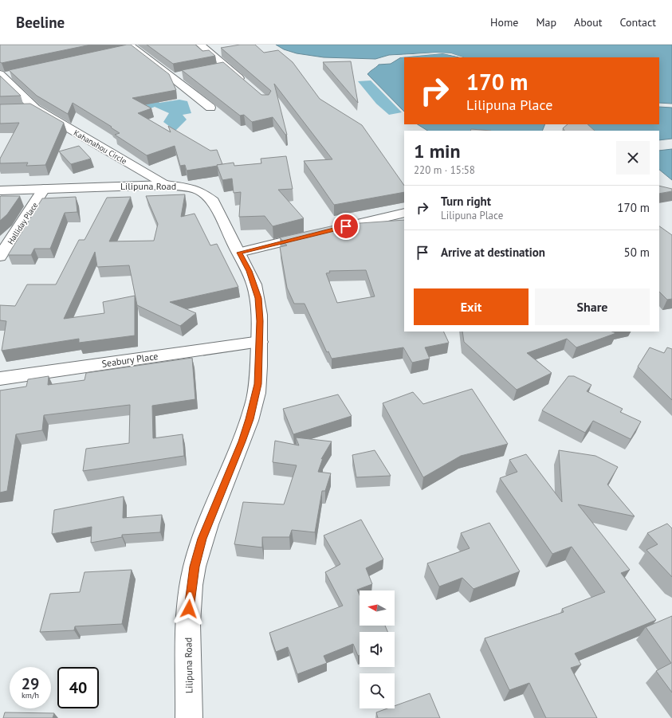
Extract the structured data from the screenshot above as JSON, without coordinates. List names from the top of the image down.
{
  "streets": {
    "street": [
      "Kahanahou Circle",
      "Lilipuna Road",
      "Halliday Place",
      "Seabury Place"
    ]
  },
  "crossings": [
    ["Kahanahou Circle", "Lilipuna Road"],
    ["Lilipuna Road", "Halliday Place"],
    ["Lilipuna Road", "Seabury Place"]
  ],
  "north": "left",
  "page": {
    "header": "Beeline",
    "nav": [
      "Home",
      "Map",
      "About",
      "Contact"
    ],
    "turn": ["170 m", "Lilipuna Place"],
    "heading": ["1 min", "220 m · 15:58"],
    "list": [
      {
        "name": "Turn right",
        "note": "Lilipuna Place",
        "value": "170 m"
      },
      {
        "name": "Arrive at destination",
        "value": "50 m"
      }
    ],
    "buttons": ["Exit", "Share"],
    "speed": "29 km/h",
    "limit": "40"
  }
}
